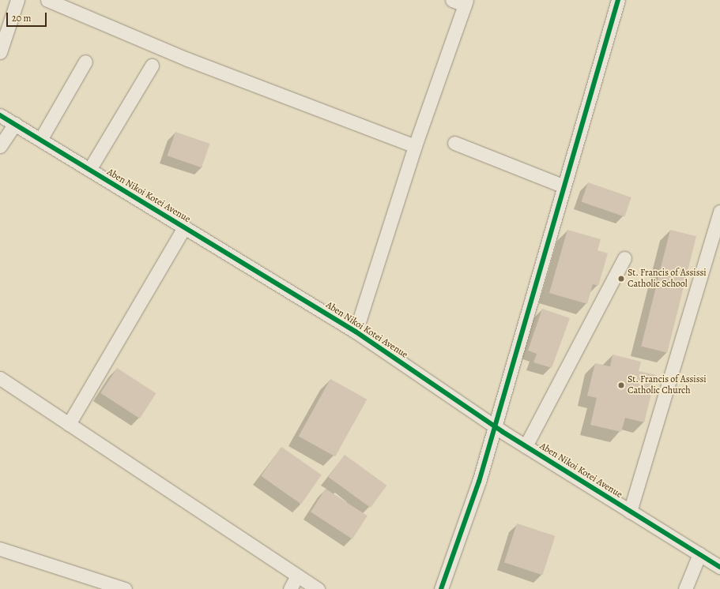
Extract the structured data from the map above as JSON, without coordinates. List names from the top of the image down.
{
  "streets": {
    "street": ["Aben Nikoi Kotei Avenue"]
  },
  "places": ["St. Francis of Assissi Catholic School", "St. Francis of Assissi Catholic Church"],
  "scale_bar": "20 m"
}
